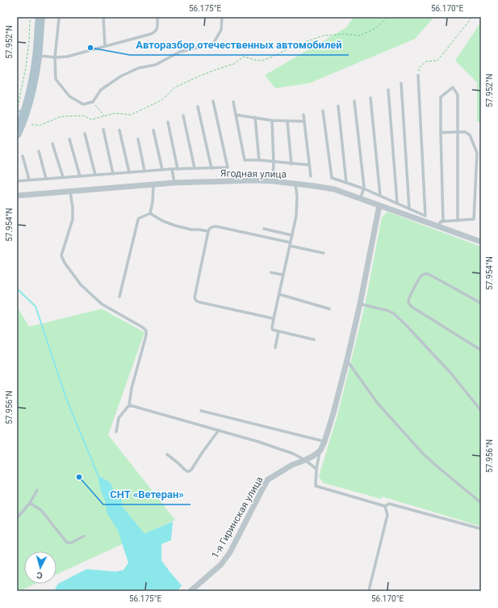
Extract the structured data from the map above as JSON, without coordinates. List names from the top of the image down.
{
  "streets": {
    "street": ["Ягодная улица", "1-я Гиринская улица"]
  },
  "places": ["Авторазбор отечественных автомобилей", "СНТ «Ветеран»"],
  "north": "bottom",
  "coordinates": [
    "56.175°E",
    "56.170°E",
    "57.952°N",
    "57.954°N",
    "57.956°N"
  ]
}
